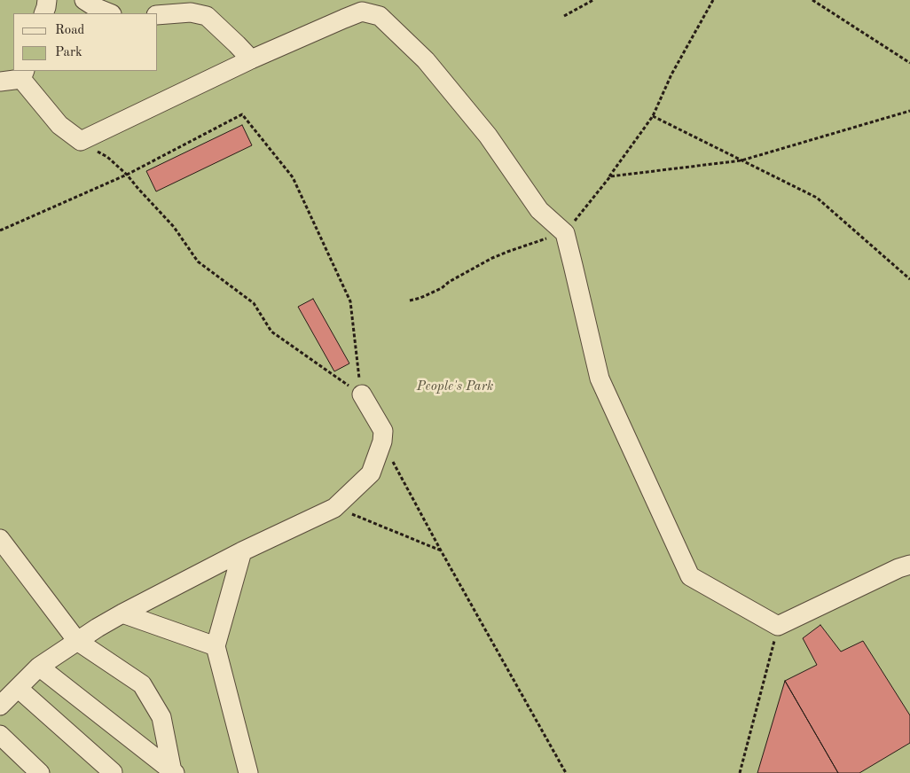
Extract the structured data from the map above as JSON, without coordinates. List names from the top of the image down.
{
  "parks": ["People's Park"],
  "legend": ["Road", "Park"]
}
